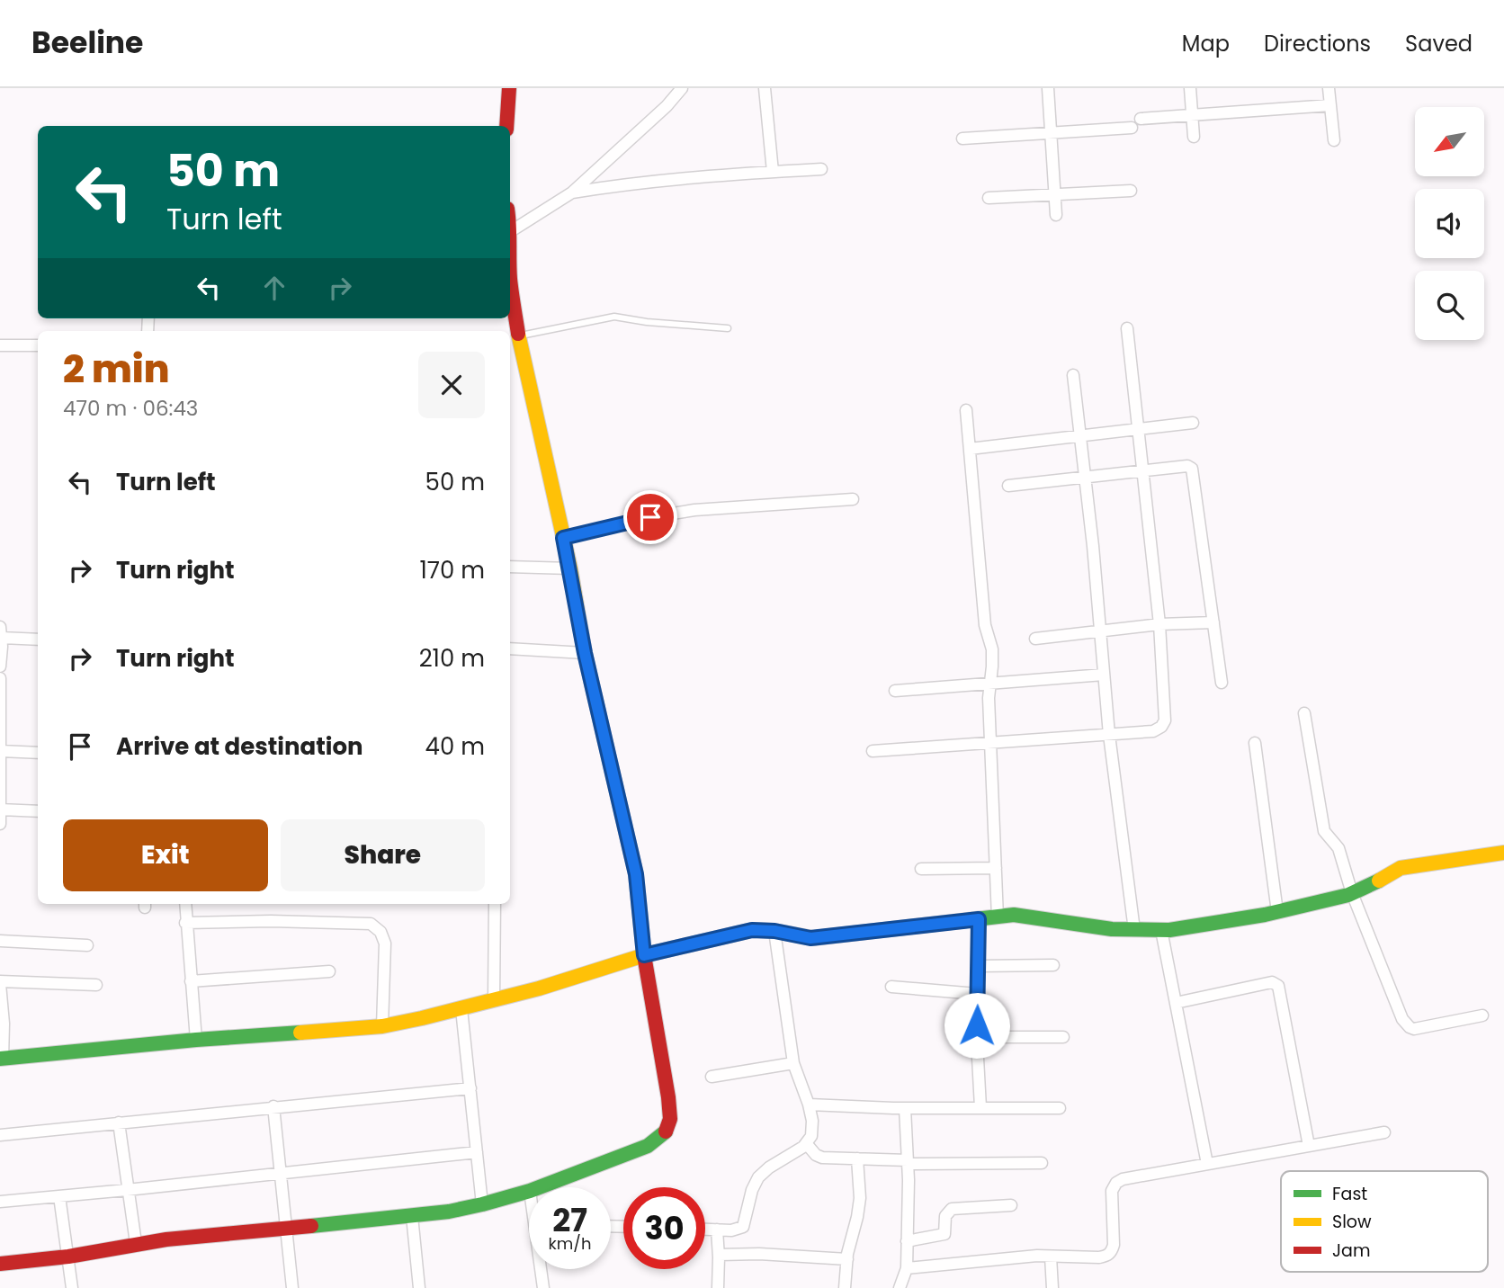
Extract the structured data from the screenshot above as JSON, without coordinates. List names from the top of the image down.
{
  "legend": ["Fast", "Slow", "Jam"],
  "north": "bottom left",
  "page": {
    "header": "Beeline",
    "nav": ["Map", "Directions", "Saved"],
    "turn": ["50 m", "Turn left"],
    "heading": ["2 min", "470 m · 06:43"],
    "list": [
      {
        "name": "Turn left",
        "value": "50 m"
      },
      {
        "name": "Turn right",
        "value": "170 m"
      },
      {
        "name": "Turn right",
        "value": "210 m"
      },
      {
        "name": "Arrive at destination",
        "value": "40 m"
      }
    ],
    "buttons": ["Exit", "Share"],
    "speed": "27 km/h",
    "limit": "30"
  }
}
